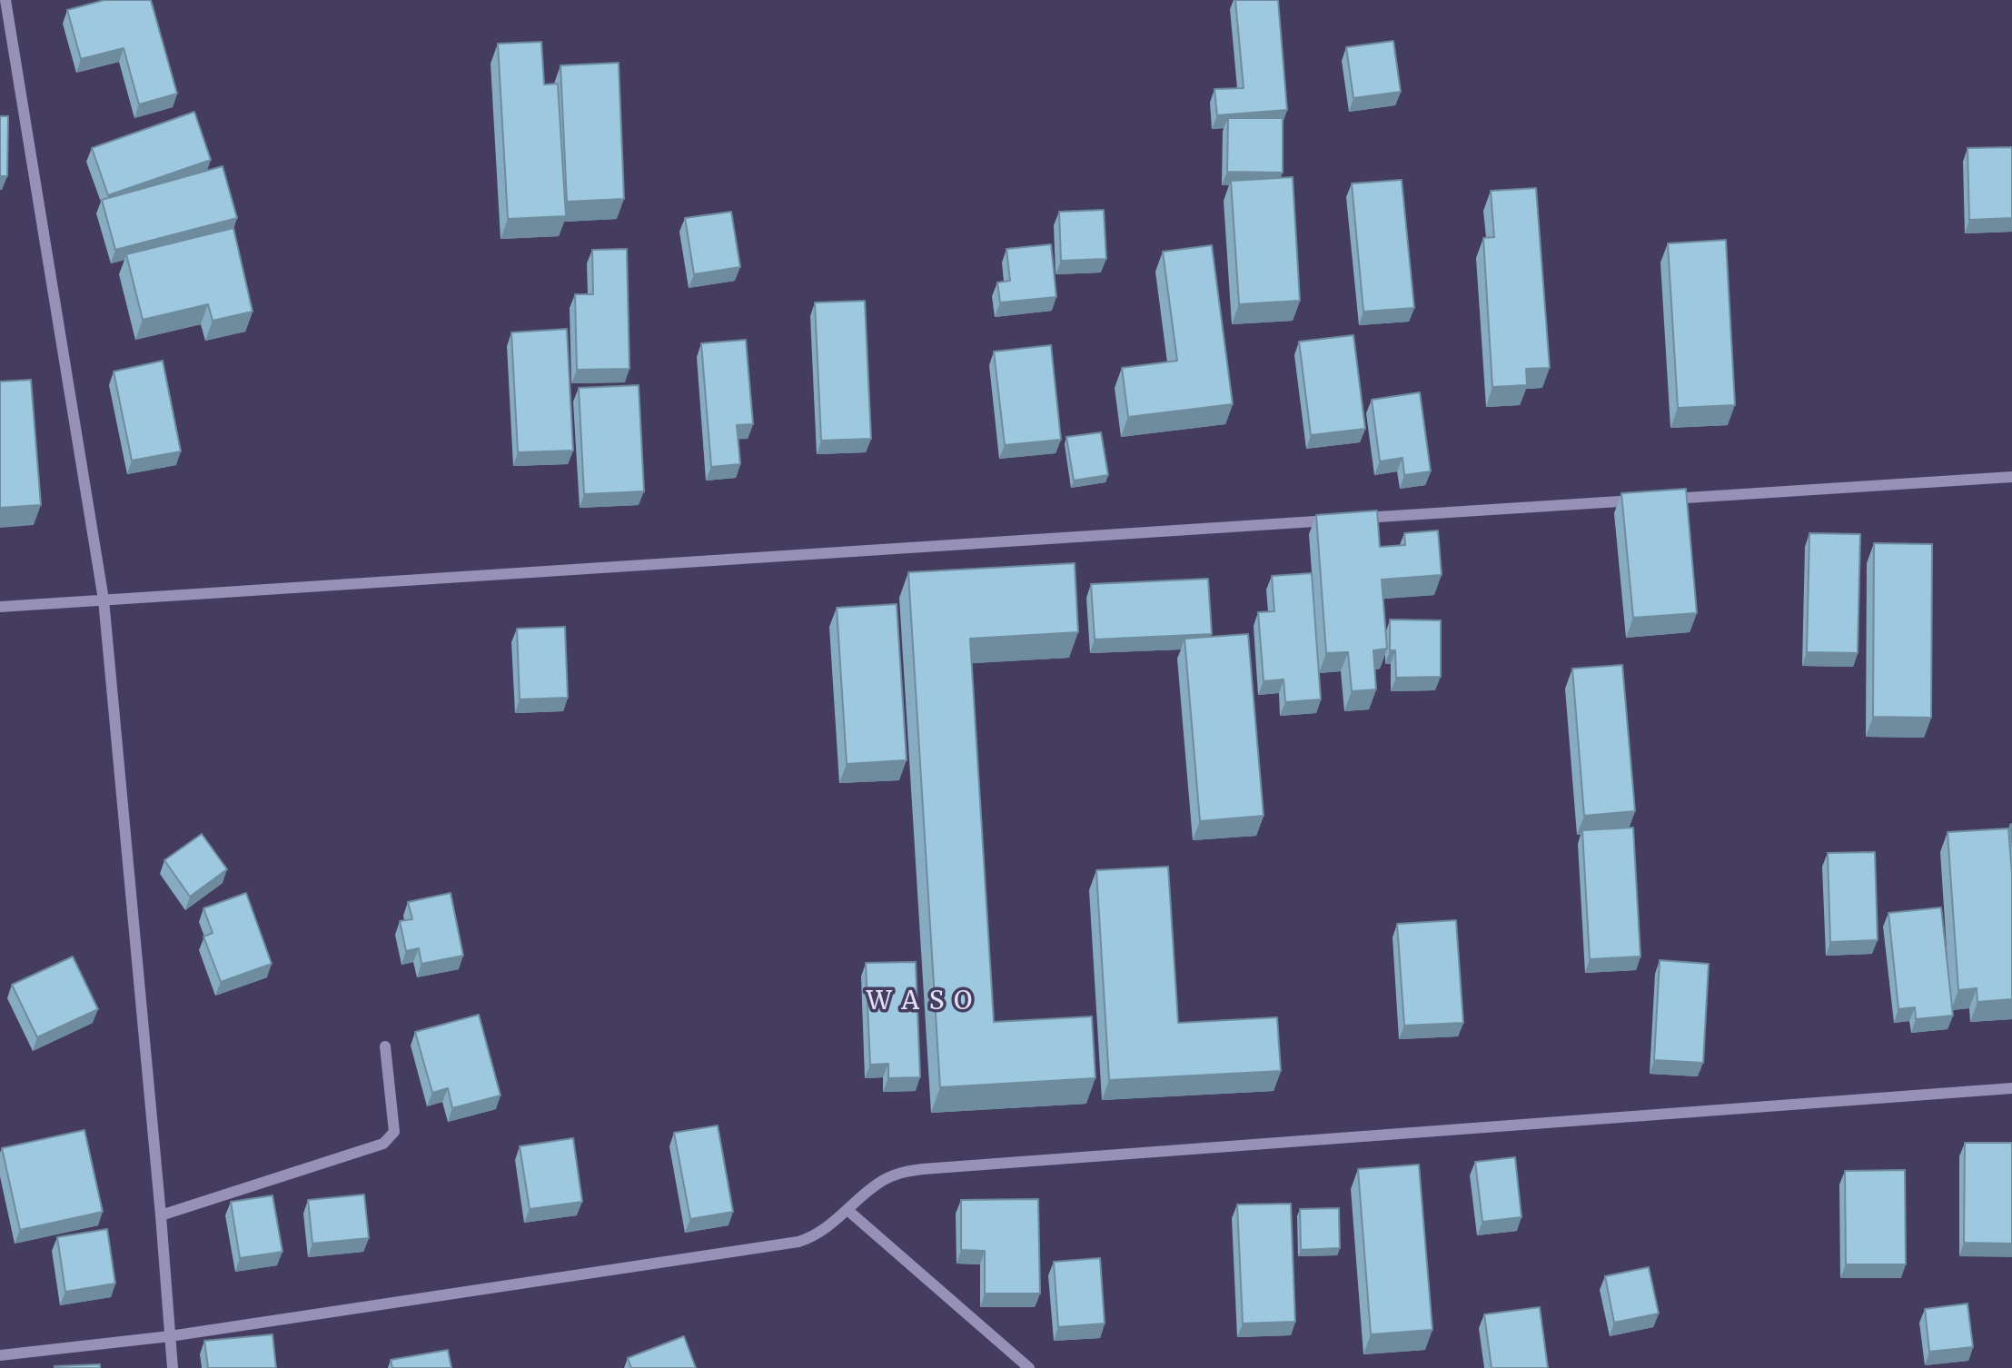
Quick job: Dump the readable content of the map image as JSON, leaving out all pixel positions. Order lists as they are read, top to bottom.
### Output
{
  "districts": ["W A S O"]
}
